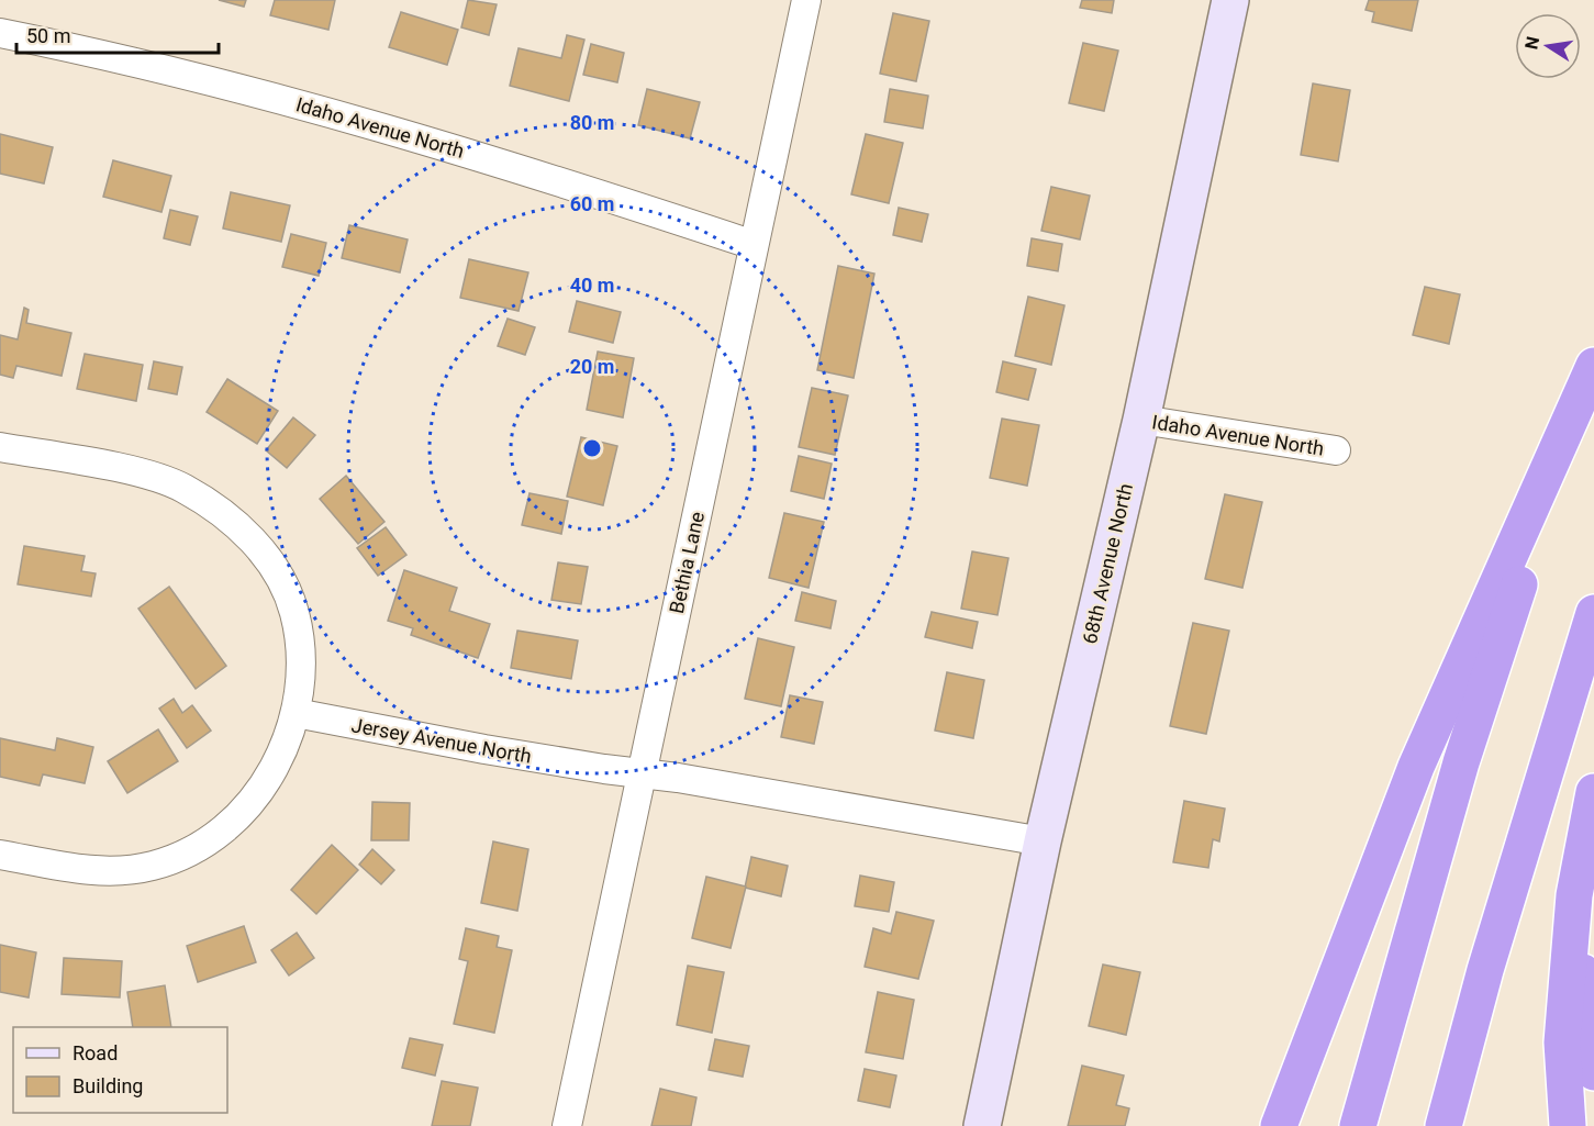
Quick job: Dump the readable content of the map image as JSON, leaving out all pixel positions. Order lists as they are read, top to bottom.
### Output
{
  "streets": {
    "street": [
      "Idaho Avenue North",
      "Bethia Lane",
      "68th Avenue North",
      "Jersey Avenue North"
    ]
  },
  "crossings": [
    ["Idaho Avenue North", "Bethia Lane"],
    ["Idaho Avenue North", "68th Avenue North"],
    ["Bethia Lane", "Jersey Avenue North"],
    ["68th Avenue North", "Jersey Avenue North"]
  ],
  "legend": ["Road", "Building"],
  "scale_bar": "50 m",
  "north": "left",
  "rings": [
    "80 m",
    "60 m",
    "40 m",
    "20 m"
  ]
}
